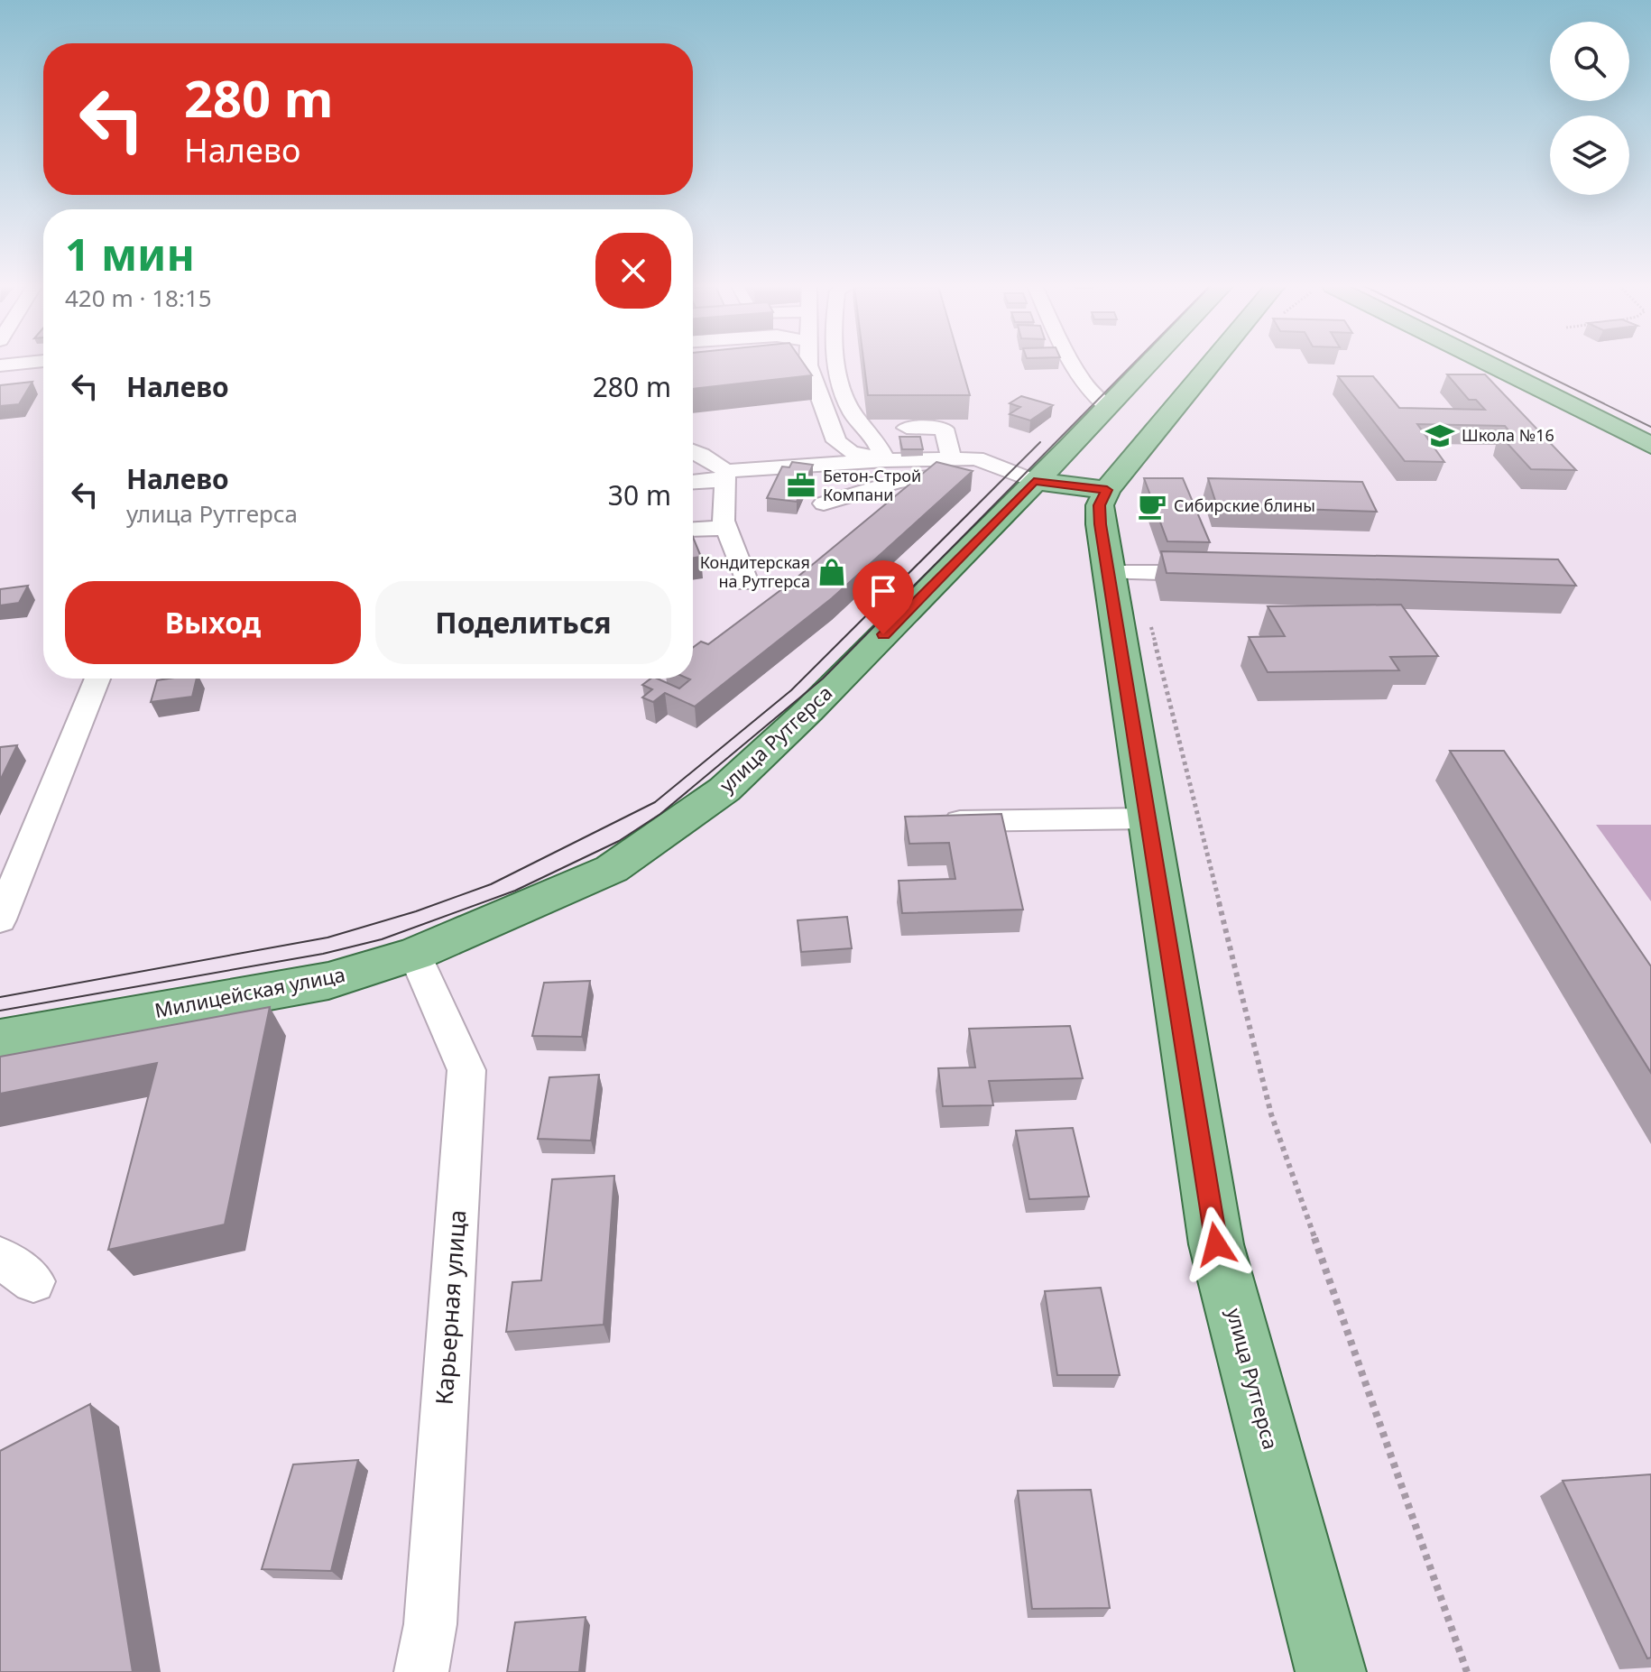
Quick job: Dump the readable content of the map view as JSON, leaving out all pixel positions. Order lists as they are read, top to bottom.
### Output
{
  "streets": {
    "main road": ["улица Рутгерса", "Милицейская улица"],
    "lane": ["Карьерная улица"]
  },
  "crossings": [
    ["улица Рутгерса", "Милицейская улица"],
    ["Милицейская улица", "Карьерная улица"]
  ],
  "places": {
    "school or university": ["Школа №16"],
    "office": ["Бетон-Строй Компани"],
    "cafe": ["Сибирские блины"],
    "shop": ["Кондитерская на Рутгерса"]
  },
  "page": {
    "turn": ["280 m", "Налево"],
    "heading": ["1 мин", "420 m · 18:15"],
    "list": [
      {
        "name": "Налево",
        "value": "280 m"
      },
      {
        "name": "Налево",
        "note": "улица Рутгерса",
        "value": "30 m"
      }
    ],
    "buttons": ["Выход", "Поделиться"]
  }
}
